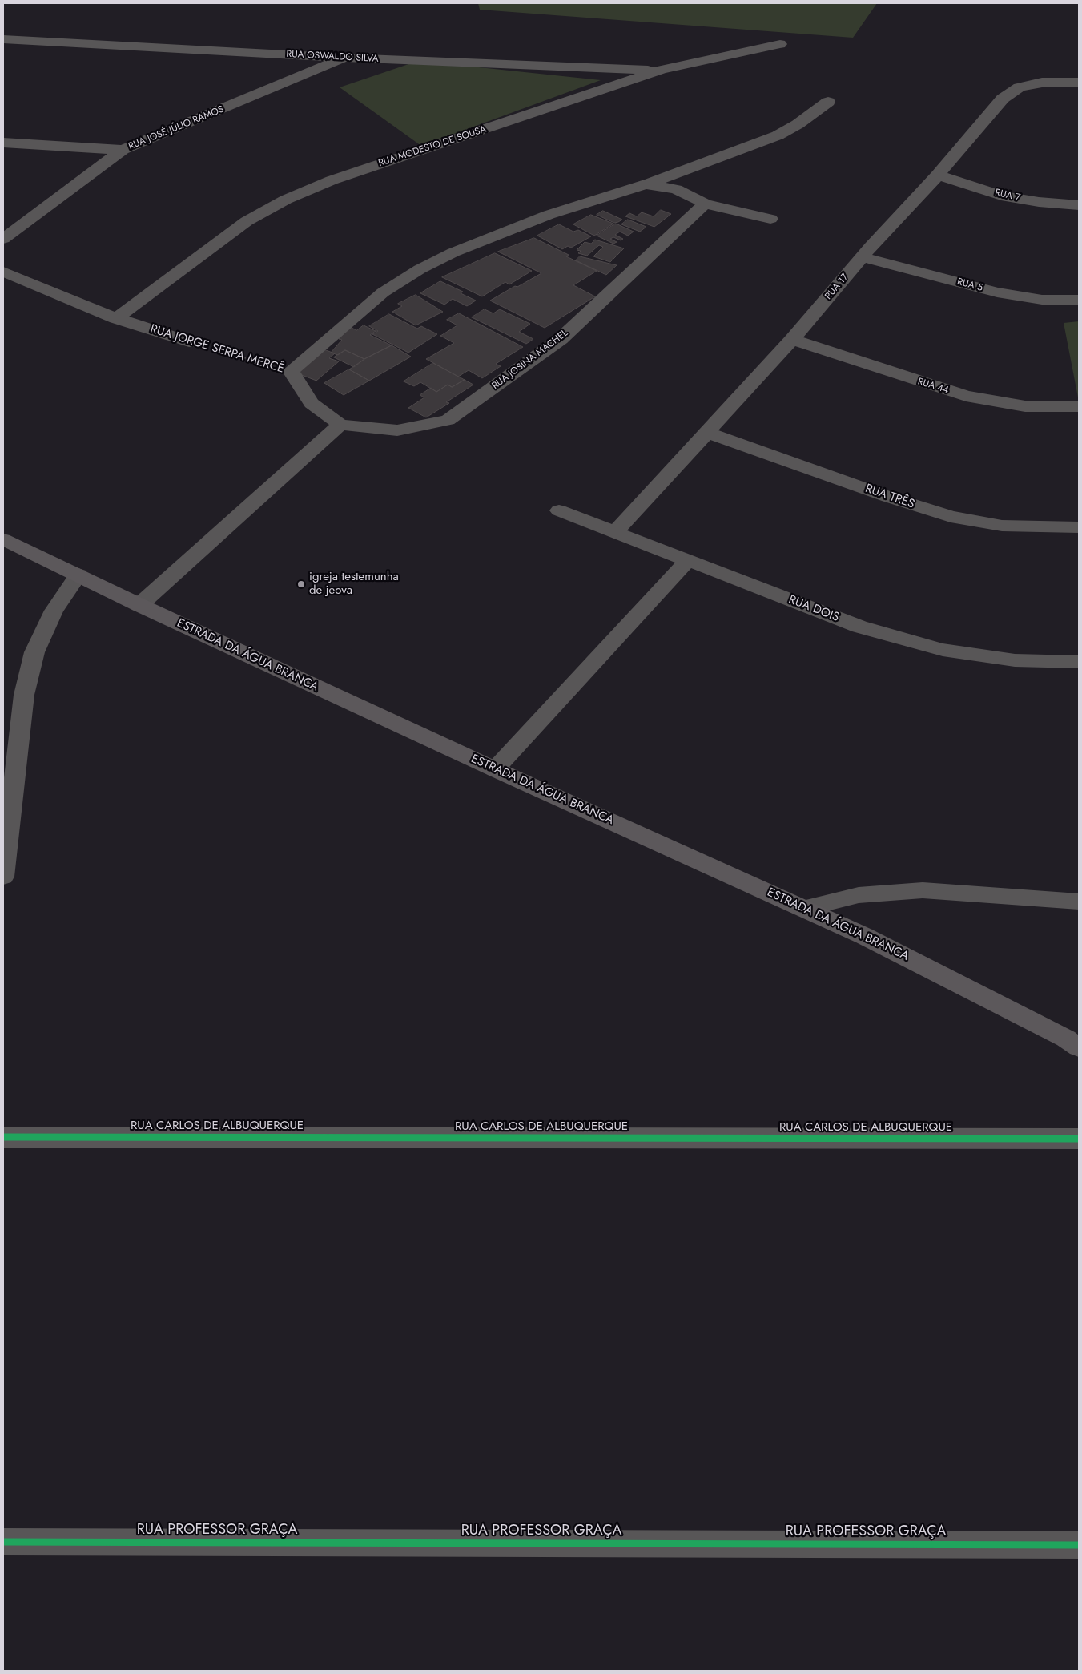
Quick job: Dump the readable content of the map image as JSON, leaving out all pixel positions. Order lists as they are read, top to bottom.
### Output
{
  "streets": {
    "main road": ["ESTRADA DA ÁGUA BRANCA"],
    "street": [
      "RUA OSWALDO SILVA",
      "RUA JOSÉ JÚLIO RAMOS",
      "RUA MODESTO DE SOUSA",
      "RUA 7",
      "RUA 5",
      "RUA 17",
      "RUA JORGE SERPA MERCÊ",
      "RUA JOSINA MACHEL",
      "RUA 44",
      "RUA TRÊS",
      "RUA DOIS",
      "RUA CARLOS DE ALBUQUERQUE",
      "RUA PROFESSOR GRAÇA"
    ]
  },
  "crossings": [
    ["RUA OSWALDO SILVA", "RUA JOSÉ JÚLIO RAMOS"],
    ["RUA OSWALDO SILVA", "RUA MODESTO DE SOUSA"],
    ["RUA MODESTO DE SOUSA", "RUA JORGE SERPA MERCÊ"],
    ["RUA 7", "RUA 17"],
    ["RUA 5", "RUA 17"],
    ["RUA 17", "RUA 44"],
    ["RUA 17", "RUA TRÊS"],
    ["RUA 17", "RUA DOIS"],
    ["RUA JORGE SERPA MERCÊ", "RUA JOSINA MACHEL"]
  ],
  "places": ["igreja testemunha de jeova"]
}
